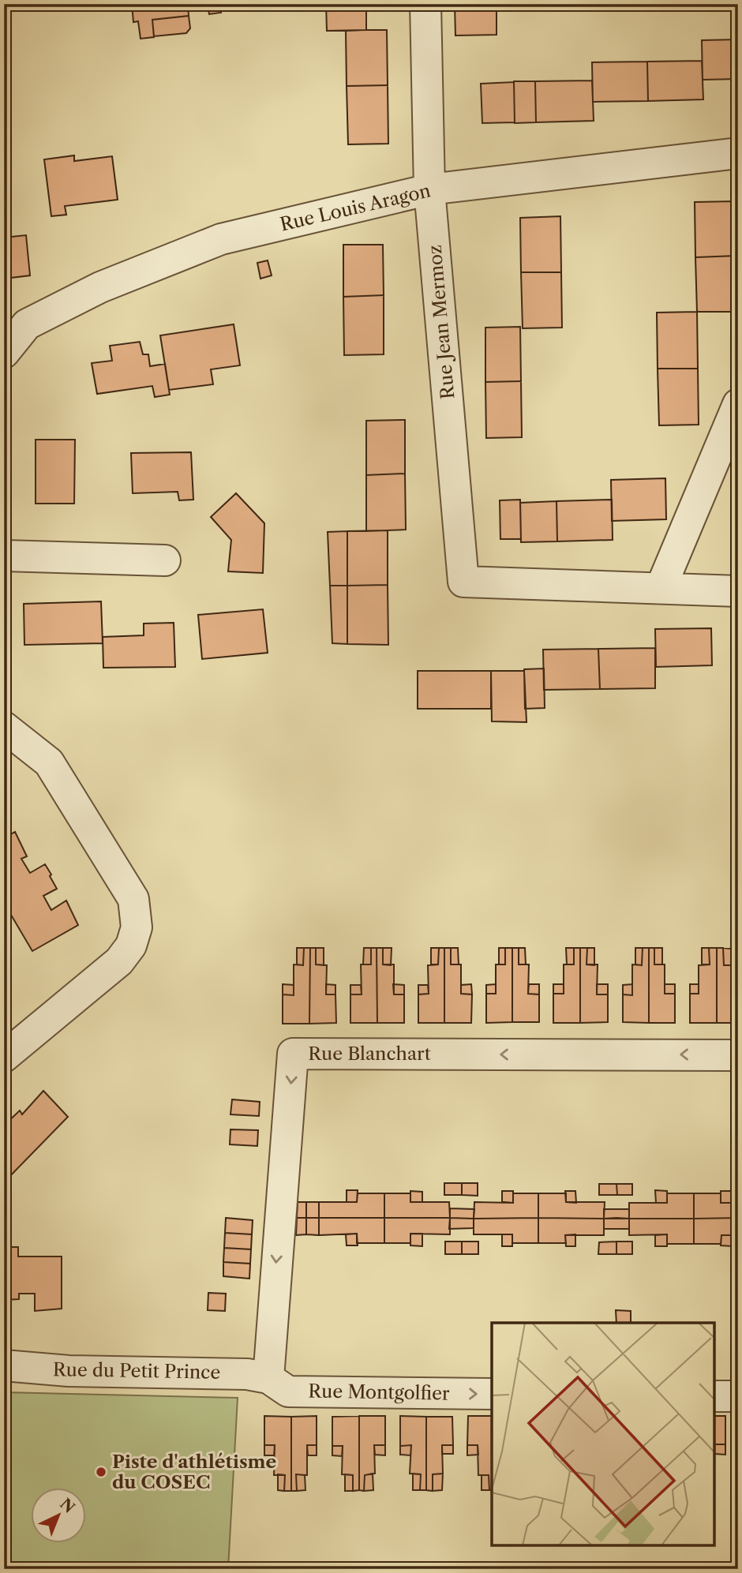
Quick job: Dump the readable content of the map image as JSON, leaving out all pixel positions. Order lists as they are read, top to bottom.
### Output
{
  "streets": {
    "street": [
      "Rue Louis Aragon",
      "Rue Jean Mermoz",
      "Rue Blanchart",
      "Rue du Petit Prince",
      "Rue Montgolfier"
    ]
  },
  "crossings": [
    ["Rue Louis Aragon", "Rue Jean Mermoz"],
    ["Rue Blanchart", "Rue du Petit Prince"],
    ["Rue Blanchart", "Rue Montgolfier"],
    ["Rue du Petit Prince", "Rue Montgolfier"]
  ],
  "one_way": ["Rue Montgolfier"],
  "places": ["Piste d'athlétisme du COSEC"],
  "north": "top right"
}
